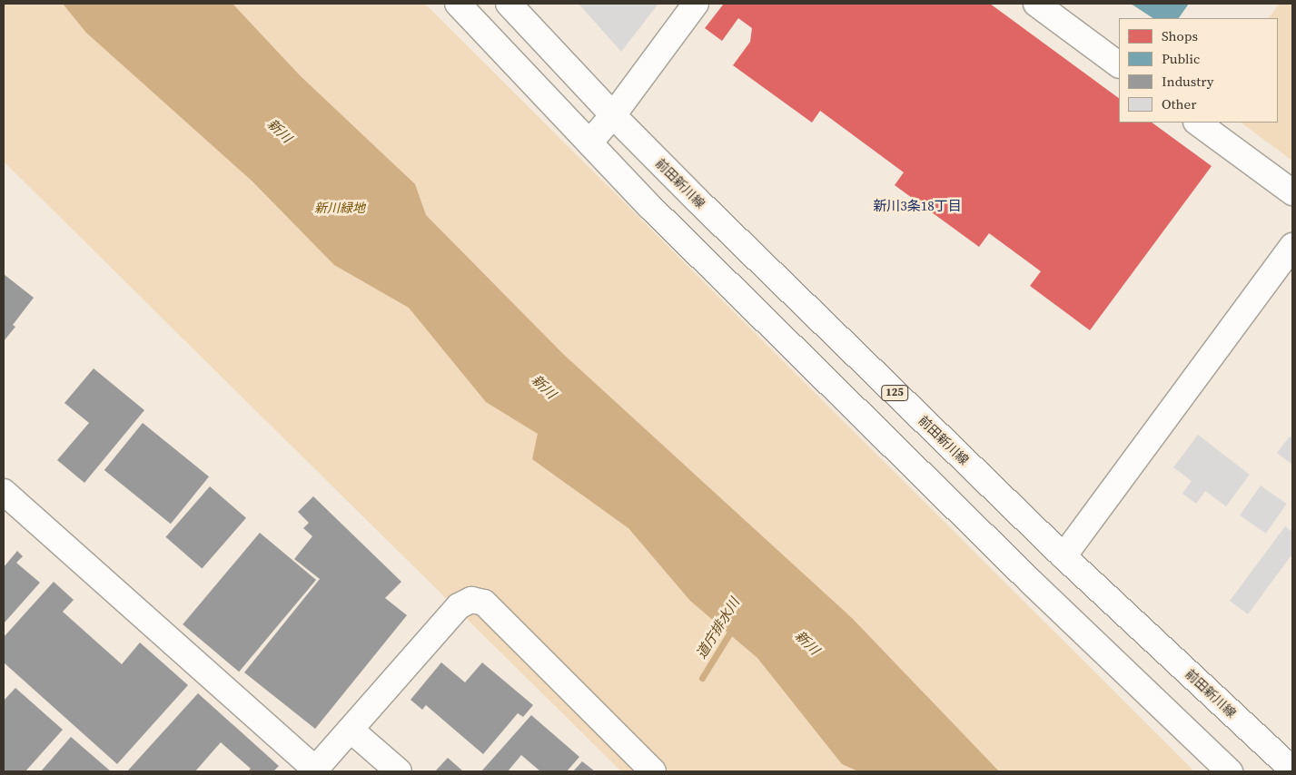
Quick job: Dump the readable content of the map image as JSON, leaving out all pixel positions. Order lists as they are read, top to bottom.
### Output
{
  "streets": {
    "main road": ["前田新川線", "125"]
  },
  "districts": ["新川3条18丁目"],
  "water": ["新川", "道庁排水川"],
  "parks": ["新川緑地"],
  "legend": [
    "Shops",
    "Public",
    "Industry",
    "Other"
  ]
}
